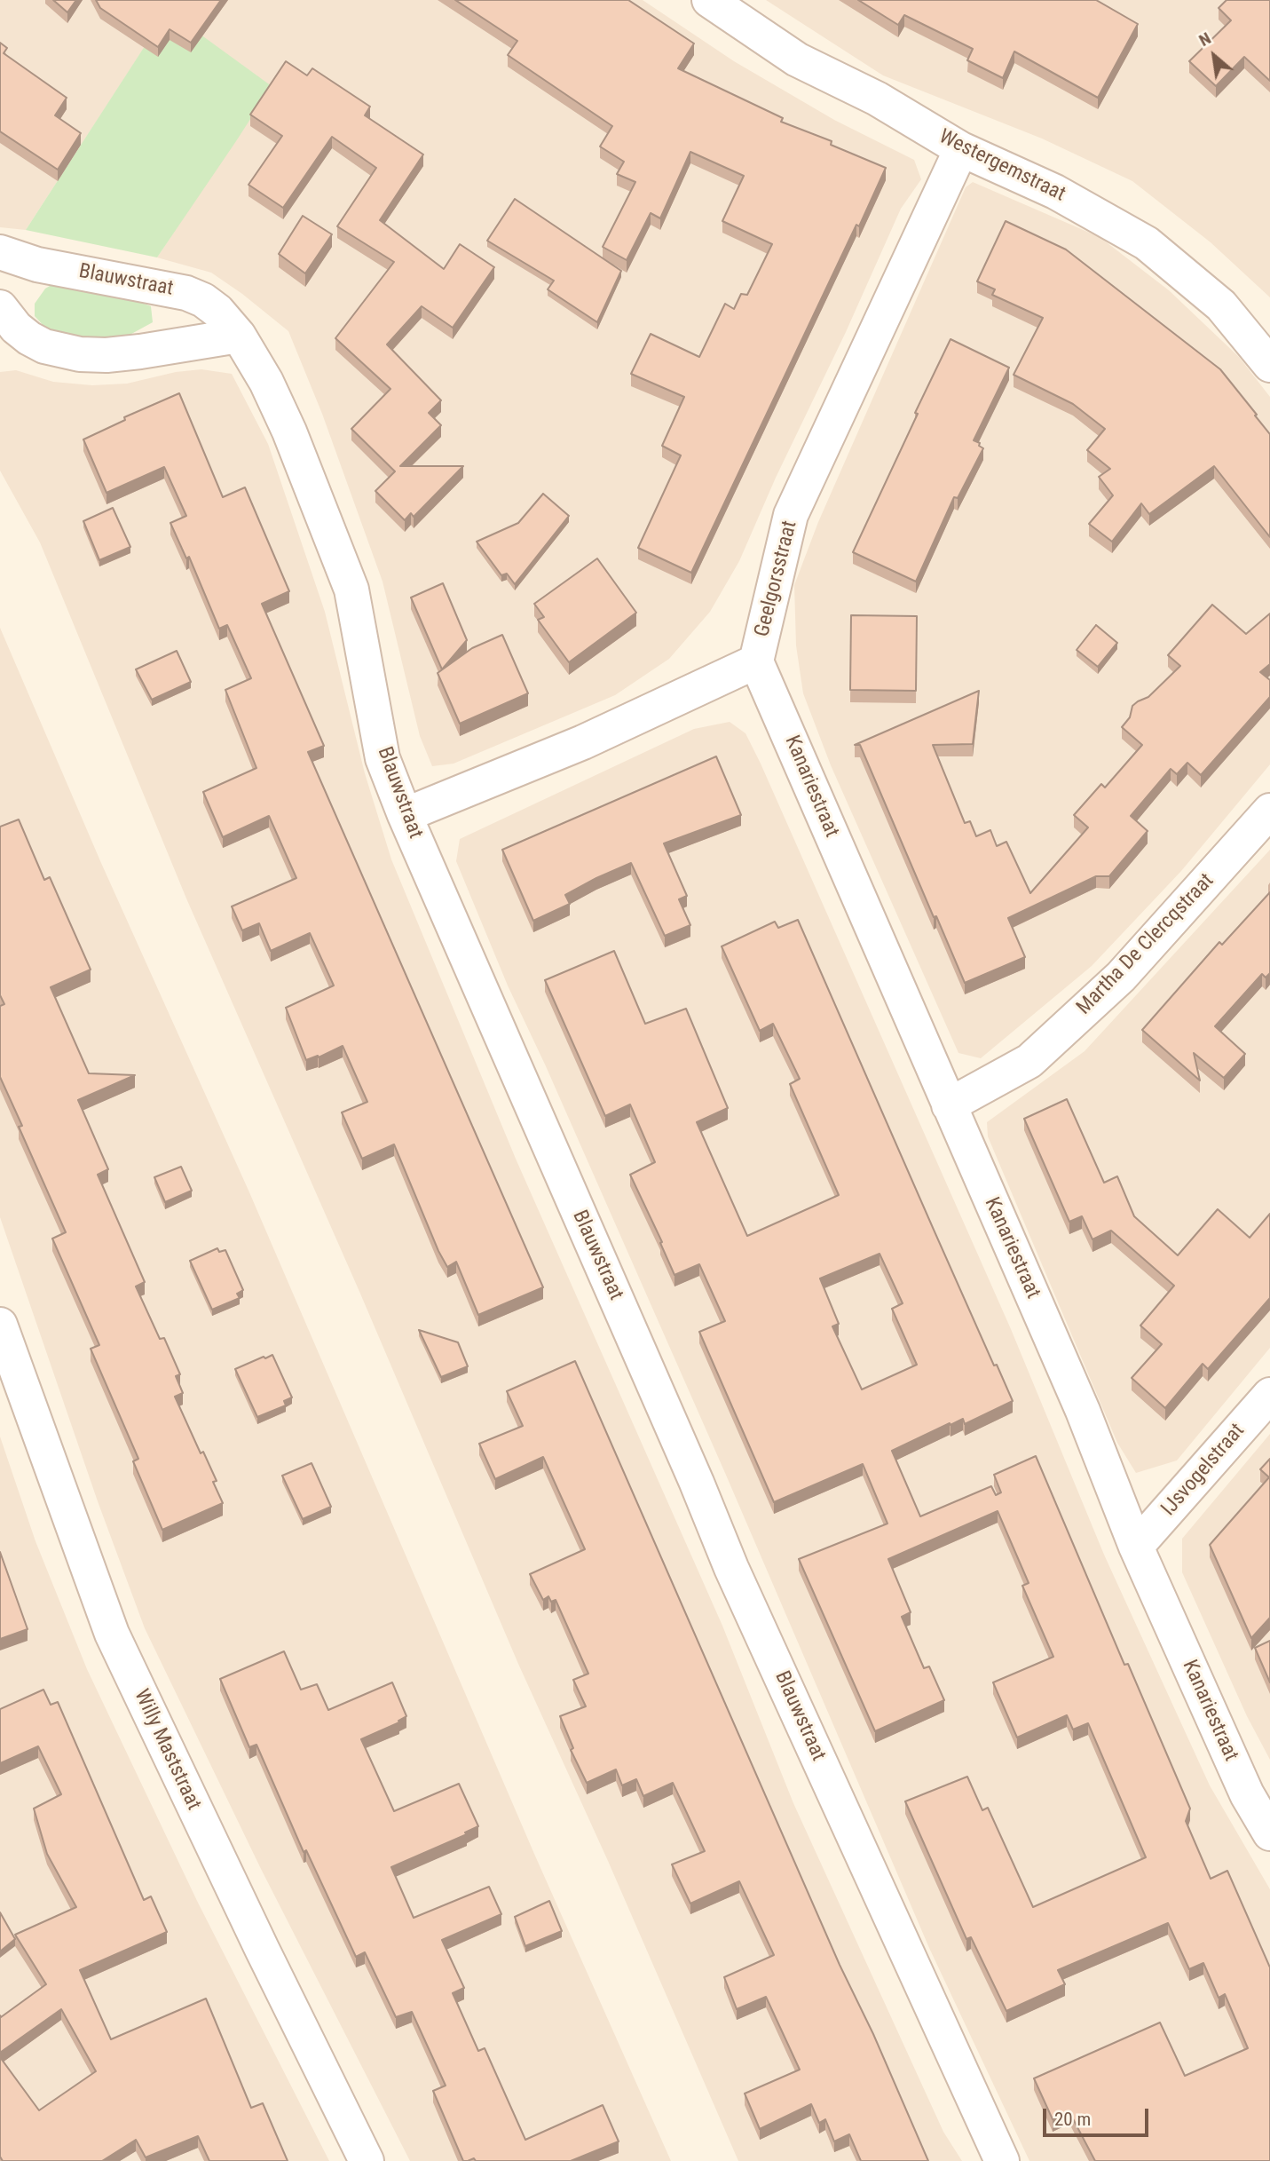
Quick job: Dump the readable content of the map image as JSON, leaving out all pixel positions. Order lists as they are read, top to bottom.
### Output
{
  "streets": {
    "street": [
      "Westergemstraat",
      "Blauwstraat",
      "Geelgorsstraat",
      "Kanariestraat",
      "Martha De Clercqstraat",
      "IJsvogelstraat",
      "Willy Maststraat"
    ]
  },
  "crossings": [
    ["Westergemstraat", "Geelgorsstraat"],
    ["Blauwstraat", "Geelgorsstraat"],
    ["Geelgorsstraat", "Kanariestraat"],
    ["Kanariestraat", "Martha De Clercqstraat"],
    ["Kanariestraat", "IJsvogelstraat"]
  ],
  "scale_bar": "20 m",
  "north": "top left"
}
